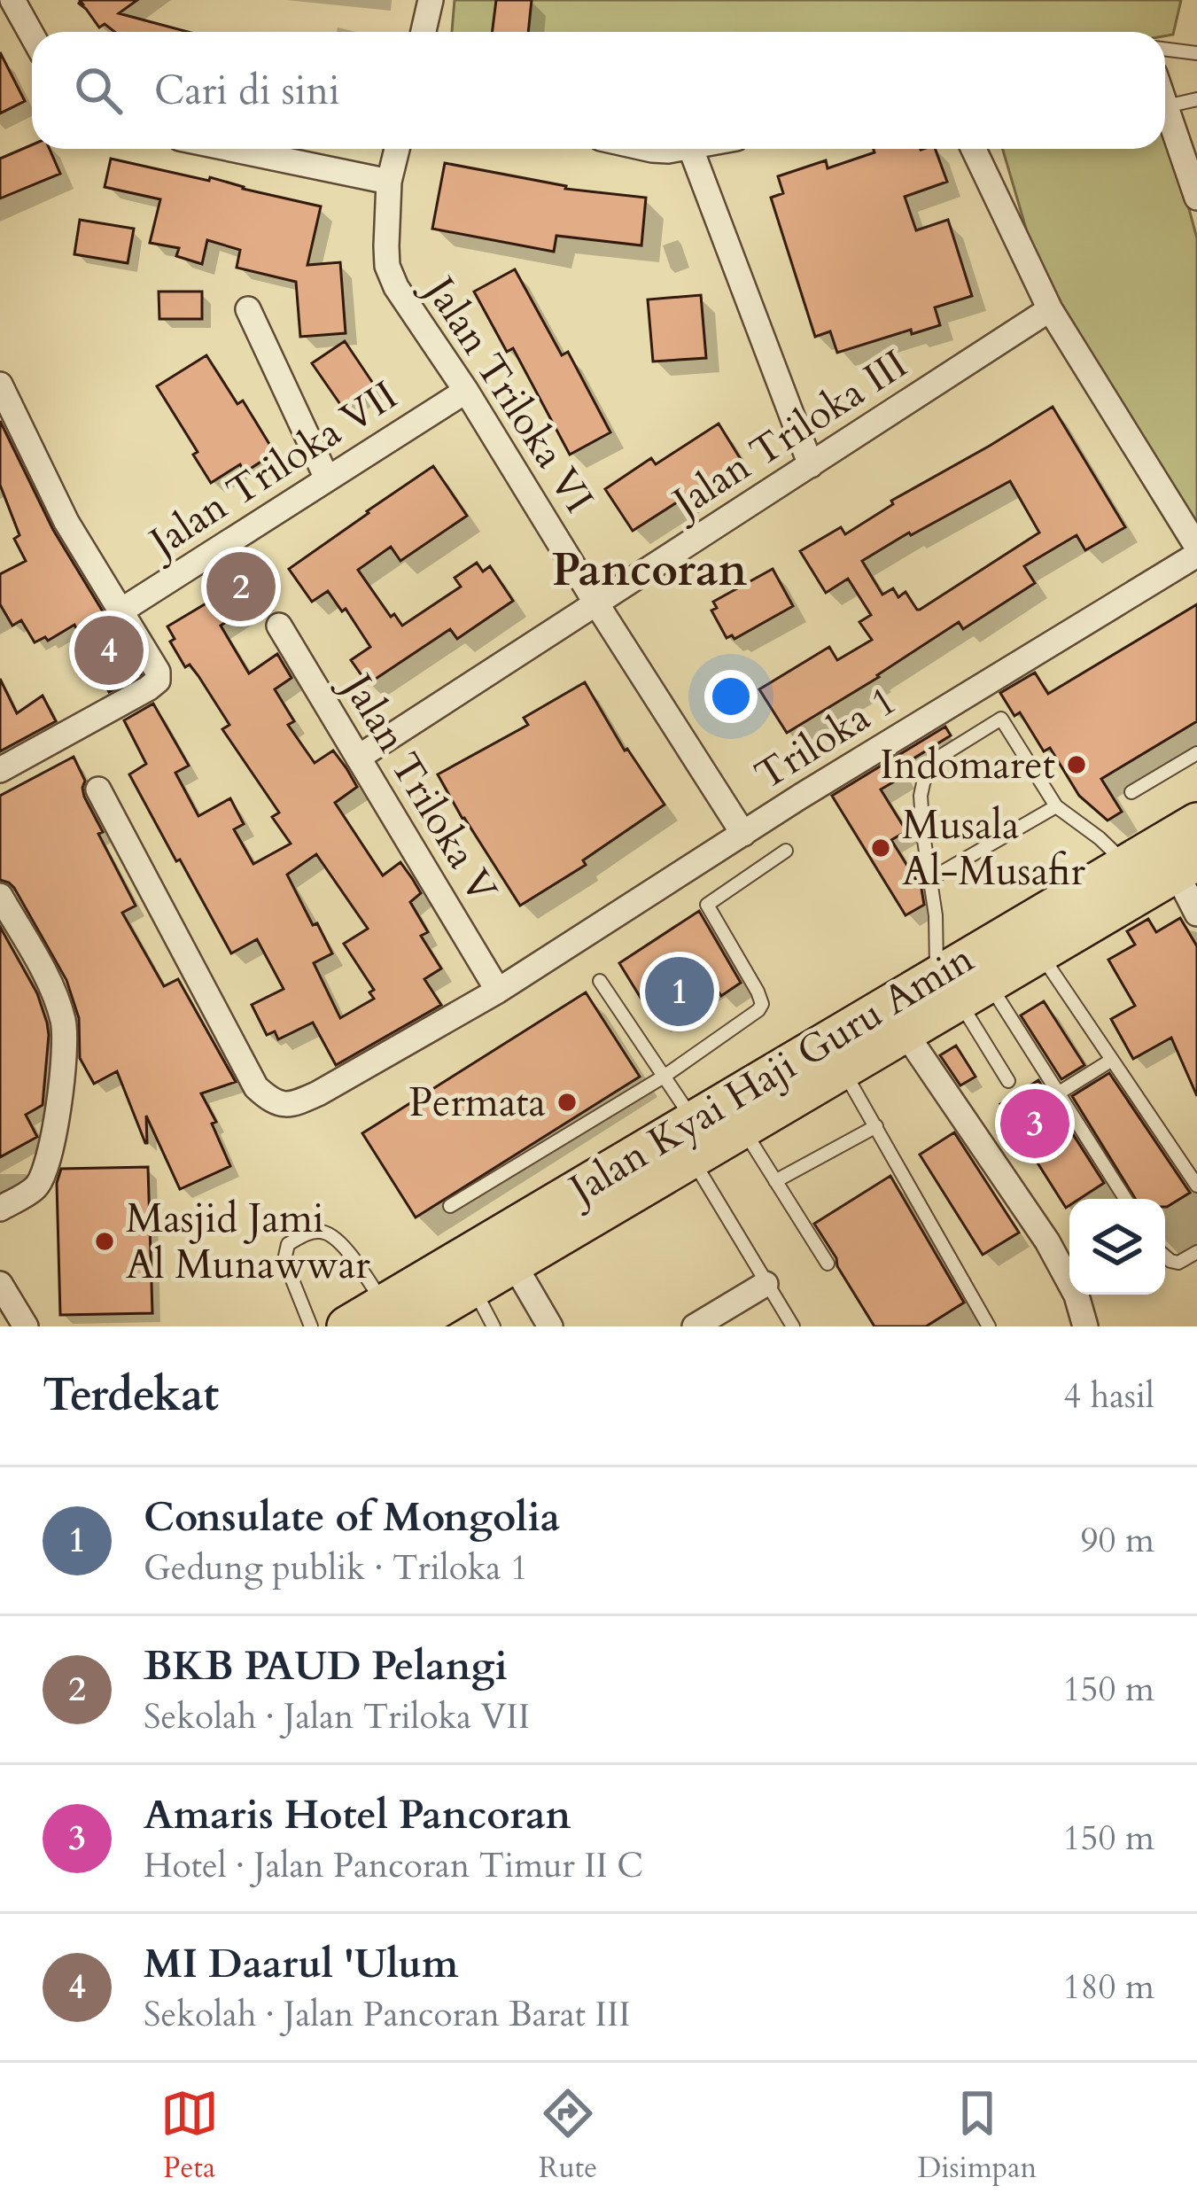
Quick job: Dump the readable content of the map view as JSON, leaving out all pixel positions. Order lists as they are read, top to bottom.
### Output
{
  "streets": {
    "main road": ["Jalan Kyai Haji Guru Amin"],
    "street": [
      "Jalan Triloka VI",
      "Jalan Triloka III",
      "Jalan Triloka VII",
      "Triloka 1",
      "Jalan Triloka V"
    ]
  },
  "crossings": [
    ["Jalan Triloka VI", "Jalan Triloka III"],
    ["Jalan Triloka VI", "Jalan Triloka VII"],
    ["Jalan Triloka VI", "Triloka 1"],
    ["Jalan Triloka III", "Jalan Triloka V"],
    ["Triloka 1", "Jalan Triloka V"]
  ],
  "districts": ["Pancoran"],
  "places": [
    "Indomaret",
    "Musala Al-Musafir",
    "Permata",
    "Masjid Jami Al Munawwar"
  ],
  "page": {
    "search": "Cari di sini",
    "pins": [
      "2",
      "4",
      "1",
      "3"
    ],
    "heading": ["Terdekat", "4 hasil"],
    "list": [
      {
        "mark": "1",
        "name": "Consulate of Mongolia",
        "note": "Gedung publik · Triloka 1",
        "value": "90 m"
      },
      {
        "mark": "2",
        "name": "BKB PAUD Pelangi",
        "note": "Sekolah · Jalan Triloka VII",
        "value": "150 m"
      },
      {
        "mark": "3",
        "name": "Amaris Hotel Pancoran",
        "note": "Hotel · Jalan Pancoran Timur II C",
        "value": "150 m"
      },
      {
        "mark": "4",
        "name": "MI Daarul 'Ulum",
        "note": "Sekolah · Jalan Pancoran Barat III",
        "value": "180 m"
      }
    ],
    "nav": ["Peta", "Rute", "Disimpan"]
  }
}
